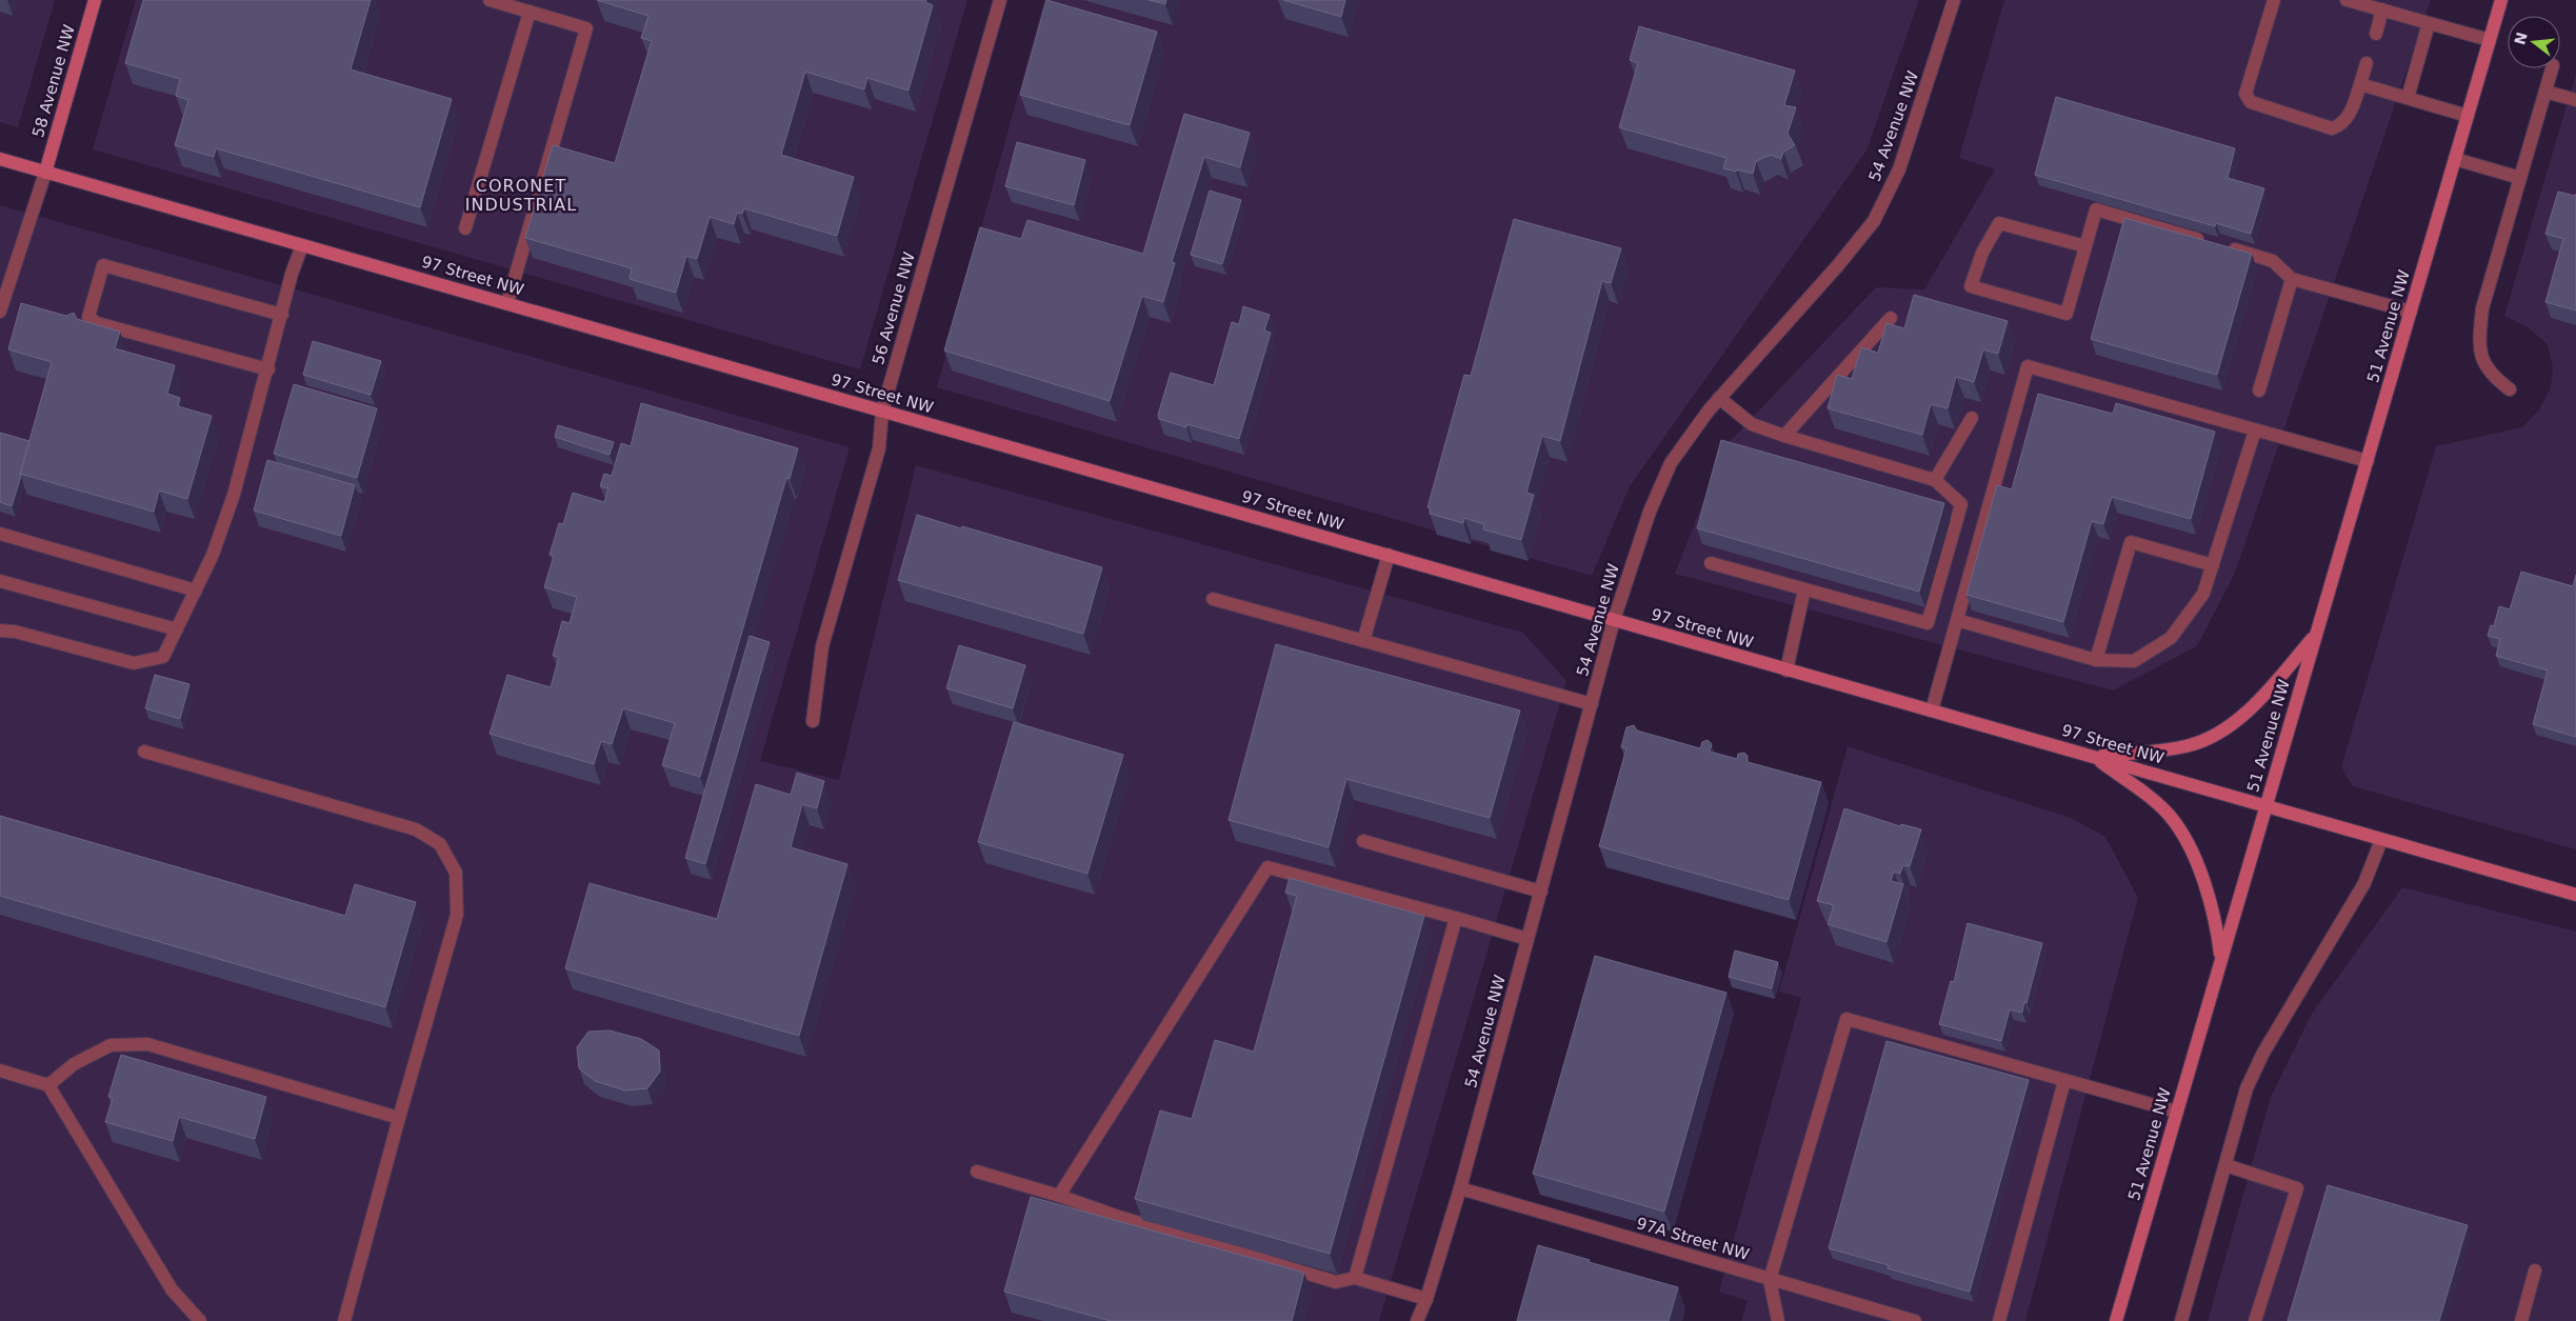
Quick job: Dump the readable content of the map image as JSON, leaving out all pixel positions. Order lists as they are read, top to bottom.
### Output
{
  "streets": {
    "street": [
      "58 Avenue NW",
      "54 Avenue NW",
      "97 Street NW",
      "56 Avenue NW",
      "51 Avenue NW",
      "97A Street NW"
    ]
  },
  "crossings": [
    ["58 Avenue NW", "97 Street NW"],
    ["54 Avenue NW", "97 Street NW"],
    ["54 Avenue NW", "97A Street NW"],
    ["97 Street NW", "56 Avenue NW"],
    ["97 Street NW", "51 Avenue NW"]
  ],
  "districts": ["CORONET INDUSTRIAL"],
  "north": "left"
}
